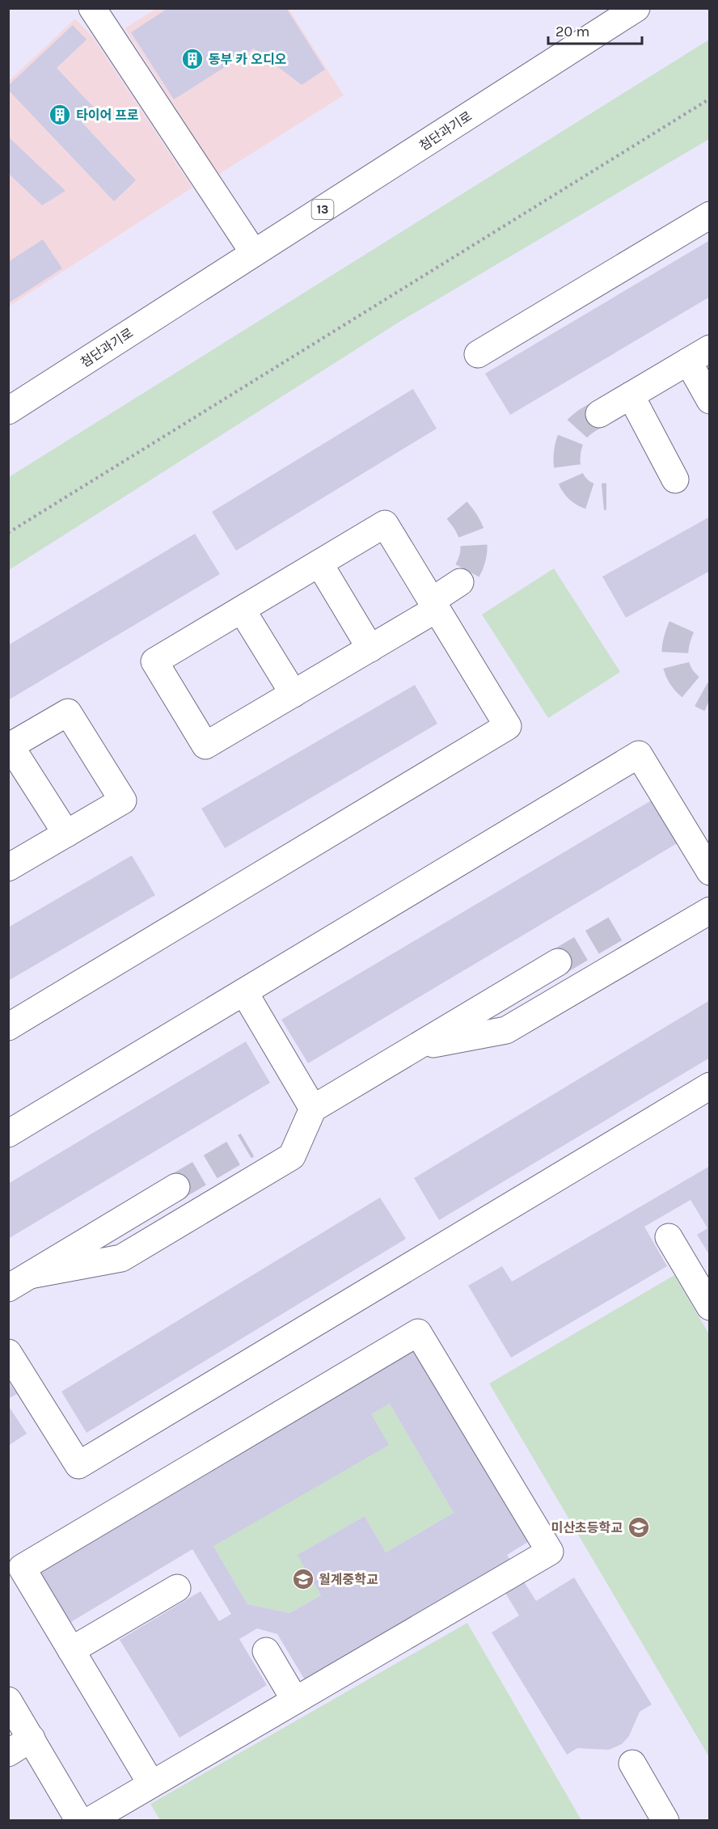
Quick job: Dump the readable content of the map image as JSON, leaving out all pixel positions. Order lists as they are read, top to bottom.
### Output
{
  "streets": {
    "main road": ["첨단과기로", "13"]
  },
  "places": {
    "building": ["동부 카 오디오", "타이어 프로"],
    "school or university": ["미산초등학교", "월계중학교"]
  },
  "scale_bar": "20 m"
}
